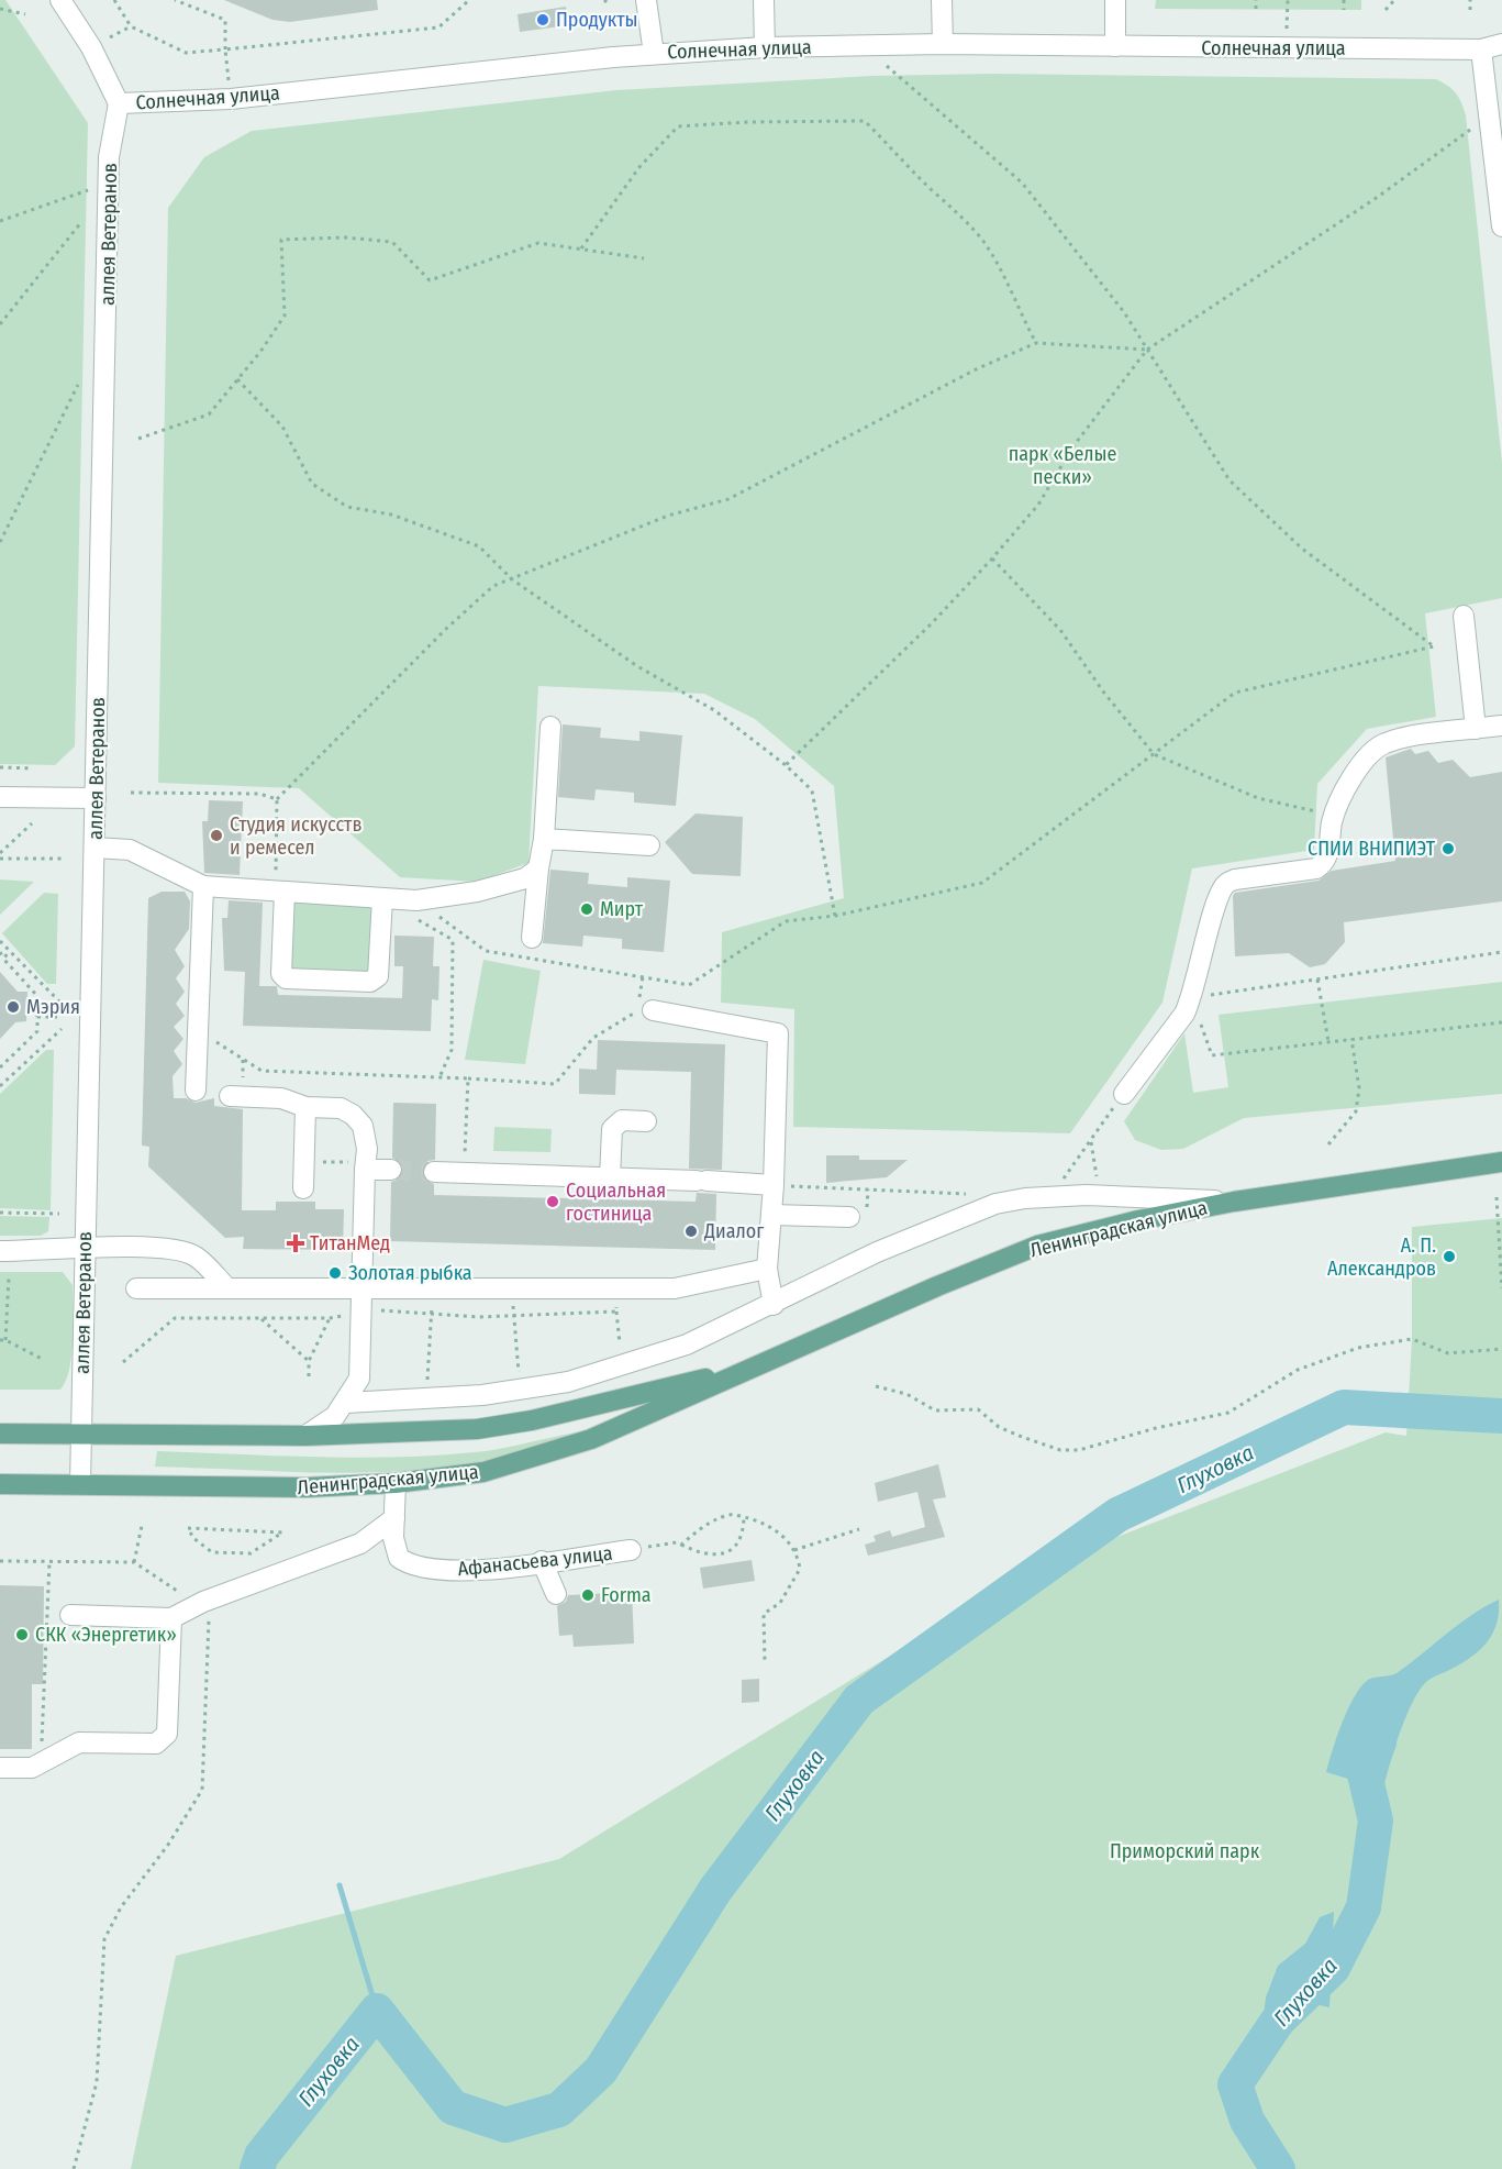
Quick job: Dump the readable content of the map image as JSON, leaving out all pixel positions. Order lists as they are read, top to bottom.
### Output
{
  "streets": {
    "main road": ["Ленинградская улица"],
    "street": ["Солнечная улица", "аллея Ветеранов", "Афанасьева улица"]
  },
  "crossings": [
    ["Солнечная улица", "аллея Ветеранов"],
    ["аллея Ветеранов", "Ленинградская улица"],
    ["Ленинградская улица", "Афанасьева улица"]
  ],
  "water": ["Глуховка"],
  "parks": ["парк «Белые пески»", "Приморский парк"],
  "places": {
    "other": [
      "Продукты",
      "Студия искусств и ремесел",
      "СПИИ ВНИПИЭТ",
      "Мирт",
      "Мэрия",
      "Социальная гостиница",
      "Диалог",
      "А. П. Александров",
      "Золотая рыбка",
      "Forma",
      "СКК «Энергетик»"
    ],
    "health": ["ТитанМед"]
  }
}
